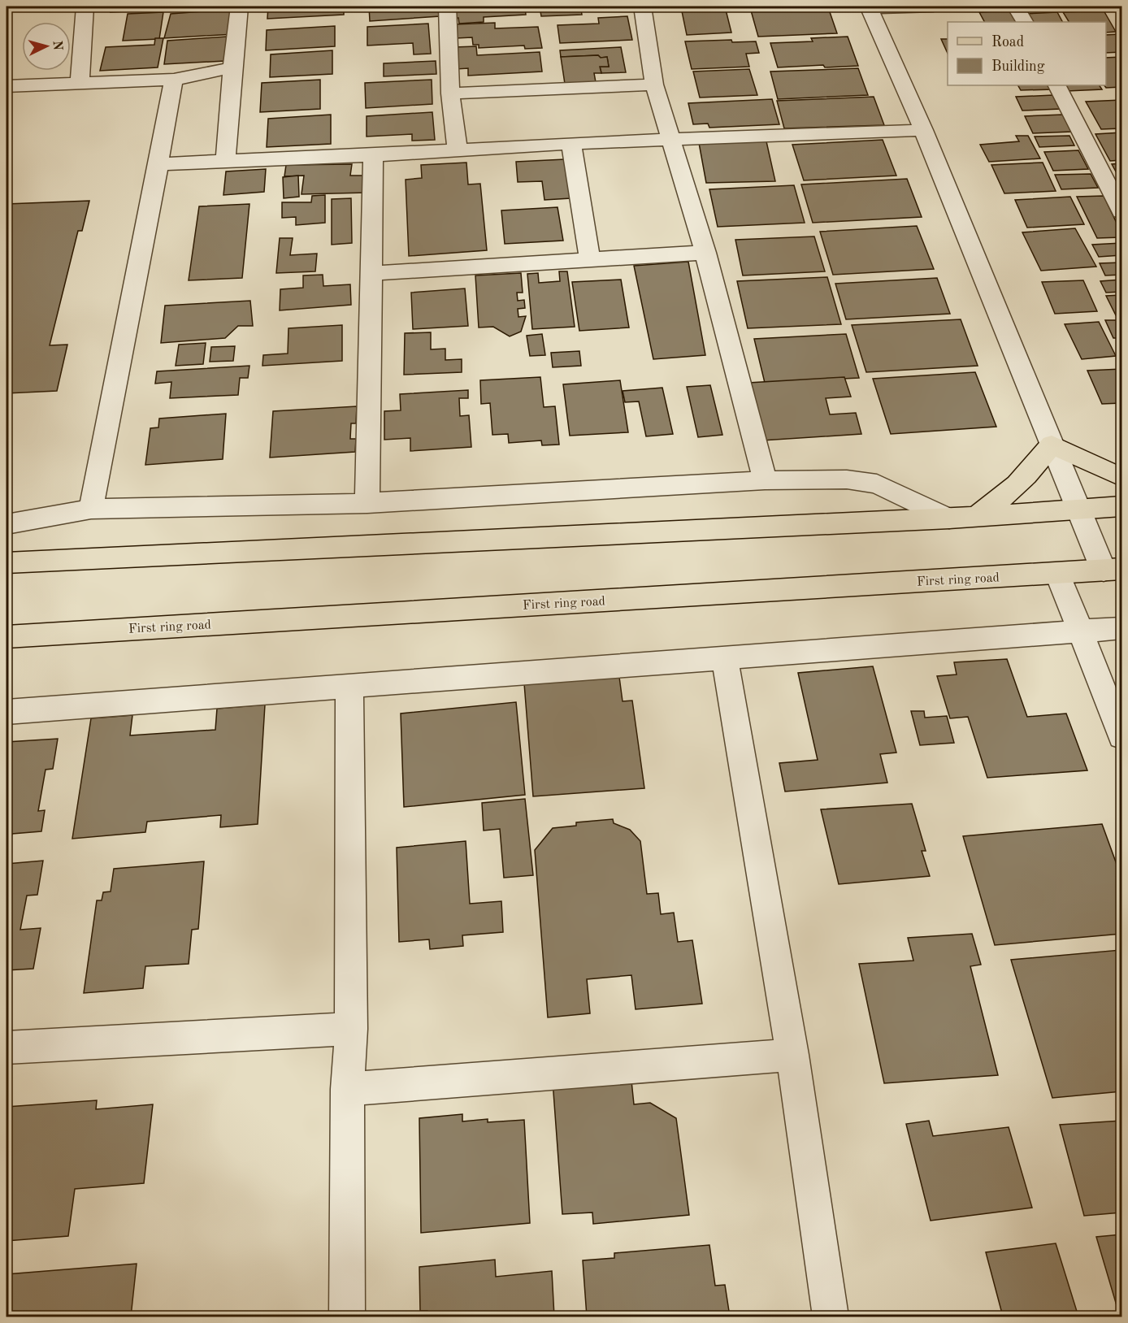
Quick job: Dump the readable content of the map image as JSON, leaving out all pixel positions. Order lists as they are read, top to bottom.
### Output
{
  "streets": {
    "main road": ["First ring road"]
  },
  "legend": ["Road", "Building"],
  "north": "right"
}
